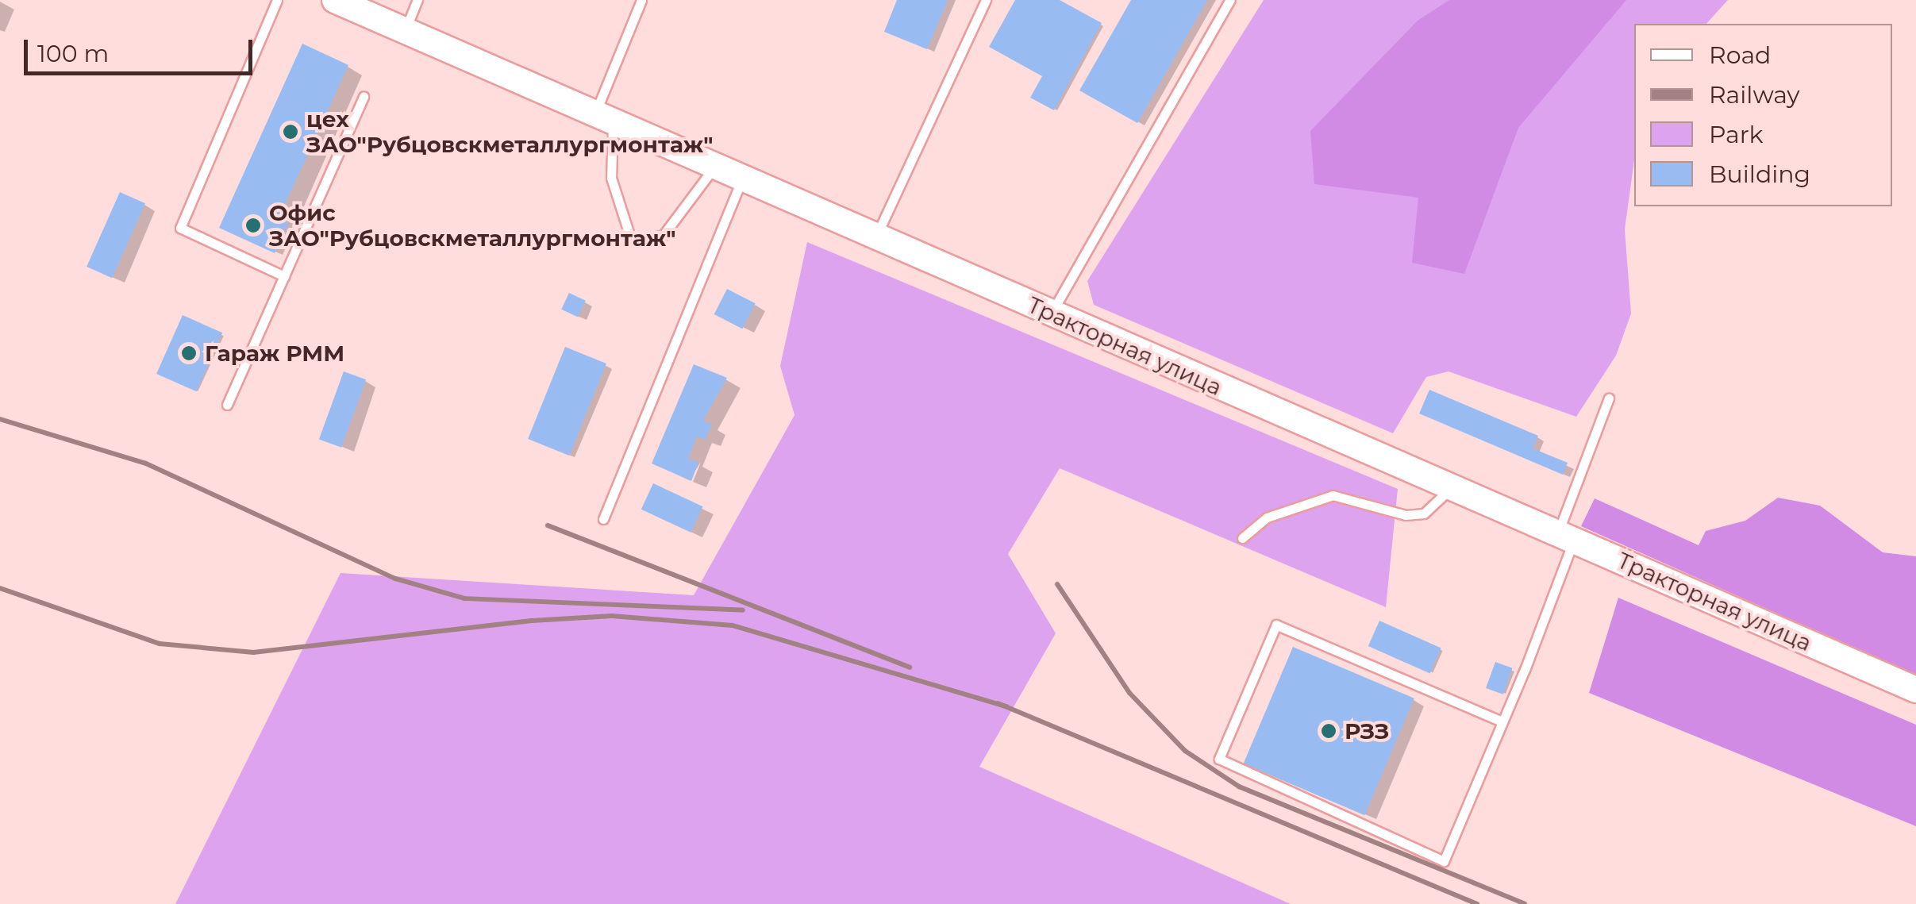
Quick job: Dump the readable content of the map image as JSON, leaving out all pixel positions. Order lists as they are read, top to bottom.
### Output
{
  "streets": {
    "main road": ["Тракторная улица"]
  },
  "places": [
    "цех ЗАО\"Рубцовскметаллургмонтаж\"",
    "Офис ЗАО\"Рубцовскметаллургмонтаж\"",
    "Гараж РММ",
    "РЗЗ"
  ],
  "legend": [
    "Road",
    "Railway",
    "Park",
    "Building"
  ],
  "scale_bar": "100 m"
}
